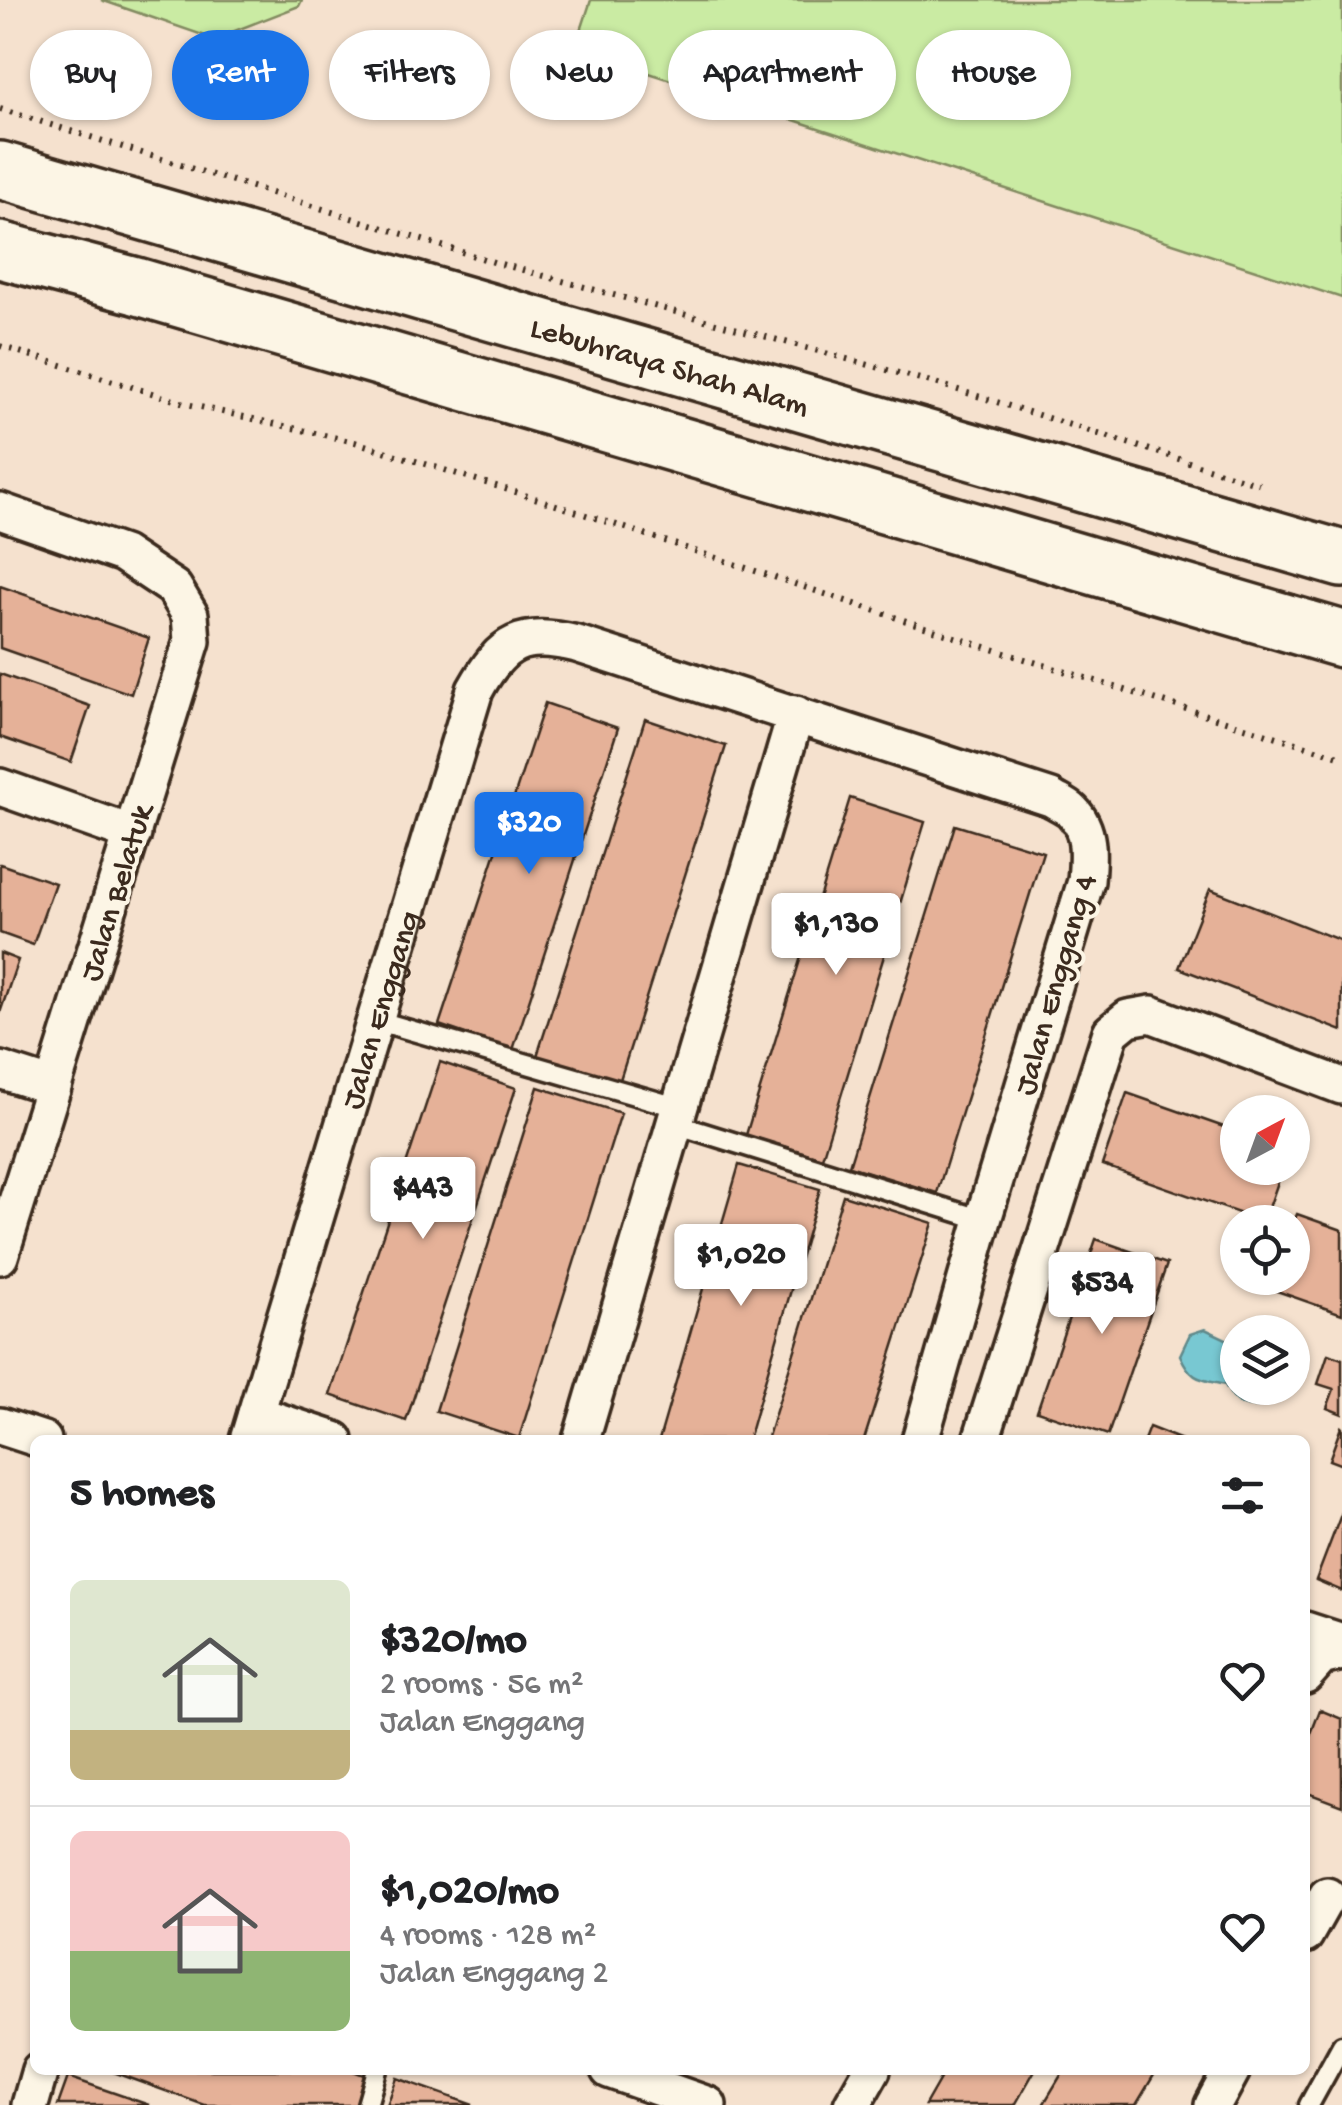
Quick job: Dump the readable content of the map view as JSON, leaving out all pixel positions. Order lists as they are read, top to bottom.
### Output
{
  "streets": {
    "highway": ["Lebuhraya Shah Alam"],
    "street": ["Jalan Belatuk", "Jalan Enggang 4", "Jalan Enggang"]
  },
  "crossings": [
    ["Jalan Enggang 4", "Jalan Enggang"]
  ],
  "north": "top right",
  "page": {
    "chip": [
      "Buy",
      "Rent",
      "Filters",
      "New",
      "Apartment",
      "House"
    ],
    "price": [
      "$320",
      "$1,130",
      "$443",
      "$1,020",
      "$534"
    ],
    "heading": "5 homes",
    "list": [
      {
        "name": "$320/mo",
        "note": "2 rooms · 56 m² · Jalan Enggang"
      },
      {
        "name": "$1,020/mo",
        "note": "4 rooms · 128 m² · Jalan Enggang 2"
      }
    ]
  }
}
